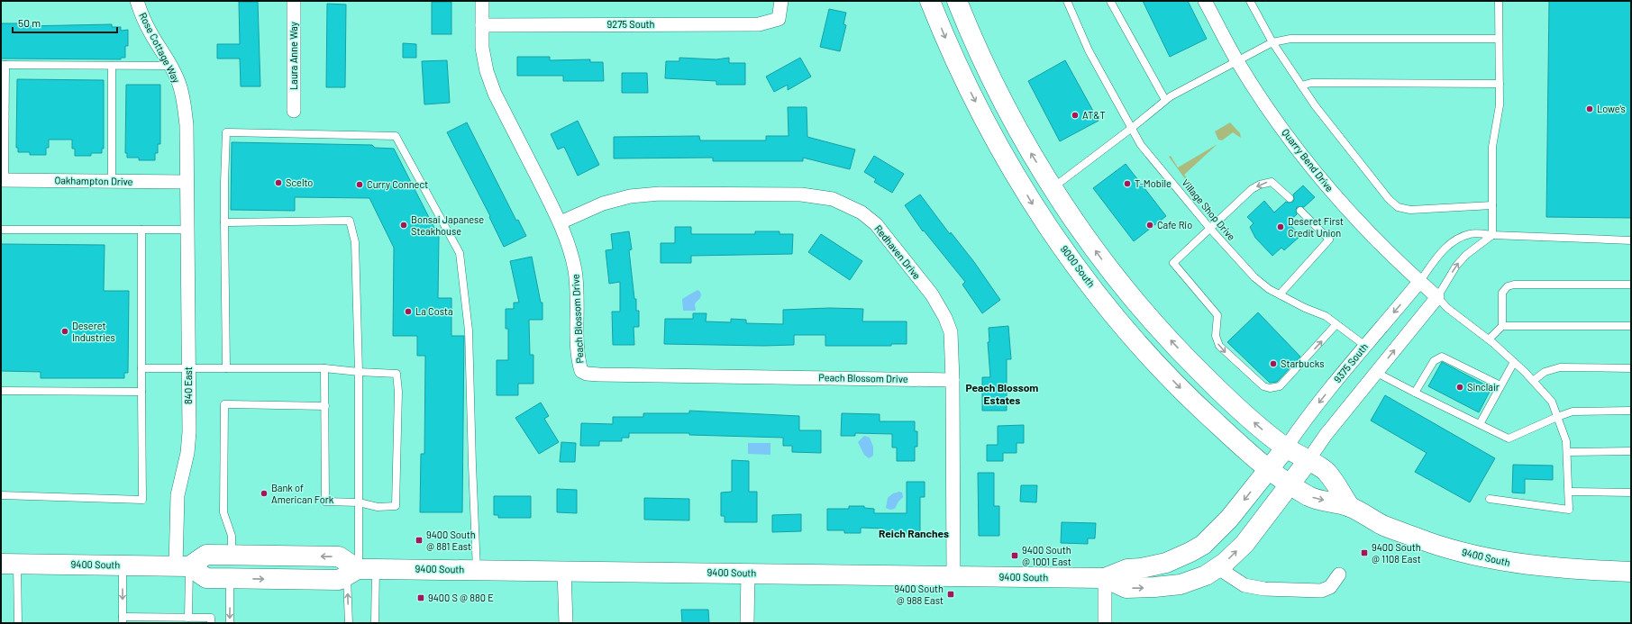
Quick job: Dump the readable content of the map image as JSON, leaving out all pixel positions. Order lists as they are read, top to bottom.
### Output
{
  "streets": {
    "main road": ["9000 South", "9400 South"],
    "street": [
      "9275 South",
      "Rose Cottage Way",
      "Laura Anne Way",
      "Quarry Bend Drive",
      "Oakhampton Drive",
      "Redhaven Drive",
      "Peach Blossom Drive",
      "9375 South",
      "840 East"
    ],
    "lane": ["Village Shop Drive"]
  },
  "crossings": [
    ["9275 South", "Peach Blossom Drive"],
    ["Rose Cottage Way", "Oakhampton Drive"],
    ["Rose Cottage Way", "840 East"],
    ["Quarry Bend Drive", "9375 South"],
    ["Village Shop Drive", "9375 South"],
    ["Redhaven Drive", "Peach Blossom Drive"],
    ["Redhaven Drive", "9400 South"],
    ["9000 South", "9400 South"],
    ["9375 South", "9400 South"],
    ["840 East", "9400 South"]
  ],
  "districts": ["Peach Blossom Estates", "Reich Ranches"],
  "places": {
    "other": [
      "Lowe's",
      "AT&T",
      "Scelto",
      "T-Mobile",
      "Curry Connect",
      "Bonsai Japanese Steakhouse",
      "Cafe Rio",
      "Deseret First Credit Union",
      "La Costa",
      "Deseret Industries",
      "Starbucks",
      "Sinclair",
      "Bank of American Fork"
    ],
    "transit": [
      "9400 South @ 881 East",
      "9400 South @ 1108 East",
      "9400 South @ 1001 East",
      "9400 South @ 988 East",
      "9400 S @ 880 E"
    ]
  },
  "scale_bar": "50 m"
}
